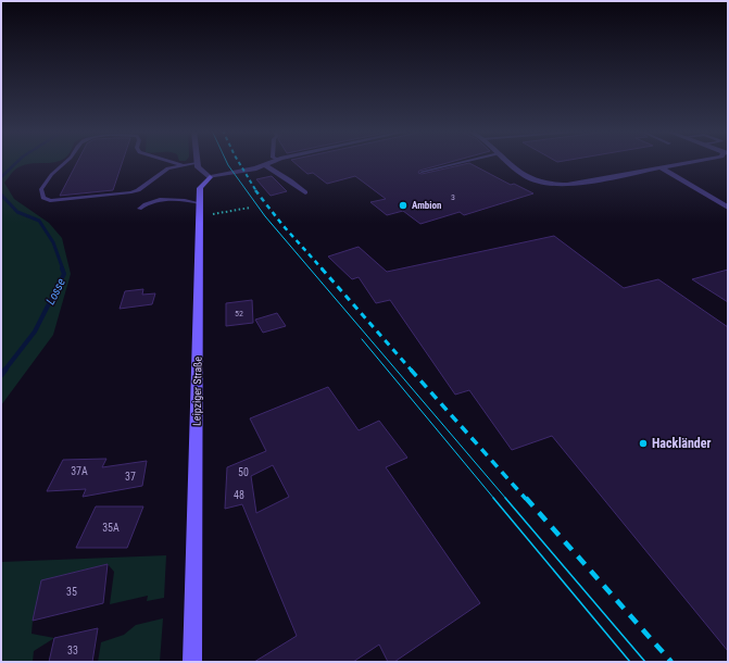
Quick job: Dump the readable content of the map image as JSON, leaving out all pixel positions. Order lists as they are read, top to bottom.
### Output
{
  "streets": {
    "street": ["Leipziger Straße"]
  },
  "water": ["Losse"],
  "places": ["Ambion", "Hackländer"],
  "house_numbers": [
    "3",
    "52",
    "37A",
    "50",
    "37",
    "48",
    "35A",
    "35",
    "33"
  ]
}
